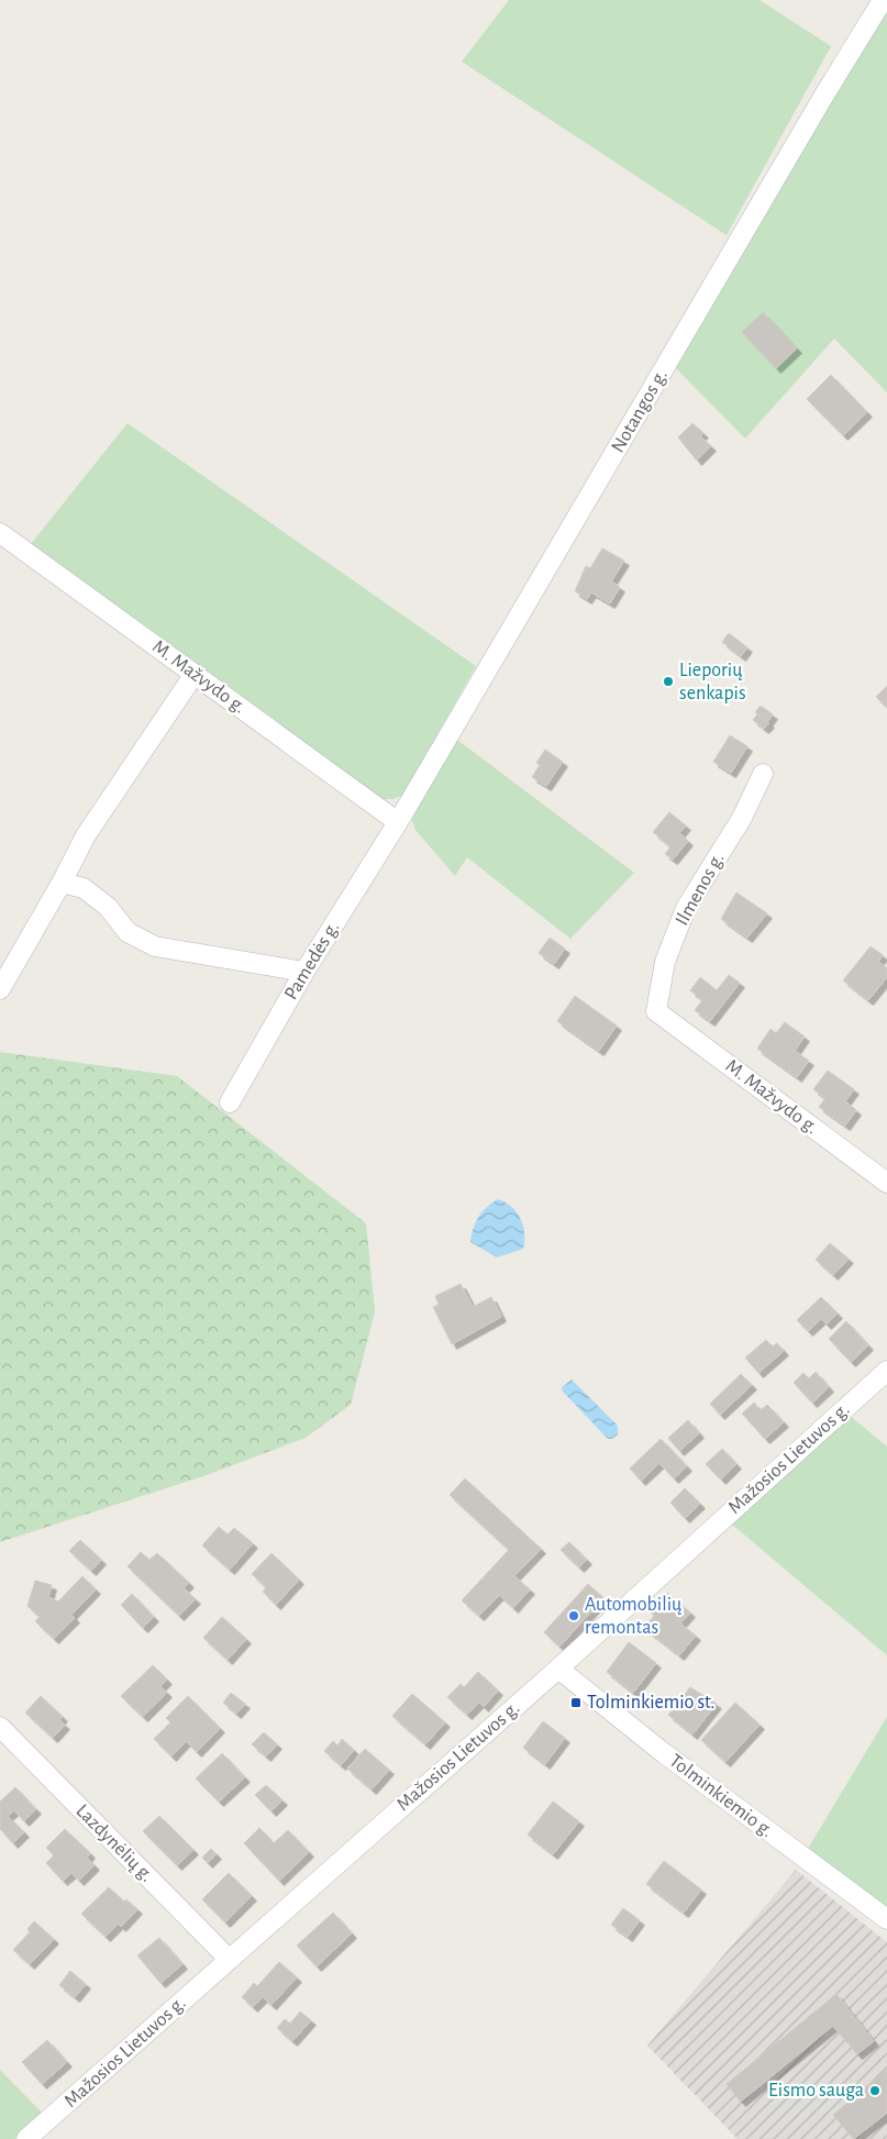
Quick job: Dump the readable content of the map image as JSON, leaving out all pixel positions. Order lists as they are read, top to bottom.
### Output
{
  "streets": {
    "street": [
      "Notangos g.",
      "M. Mažvydo g.",
      "Ilmenos g.",
      "Pamedės g.",
      "Mažosios Lietuvos g.",
      "Tolminkiemio g.",
      "Lazdynėlių g."
    ]
  },
  "crossings": [
    ["Notangos g.", "M. Mažvydo g."],
    ["Notangos g.", "Pamedės g."],
    ["M. Mažvydo g.", "Ilmenos g."],
    ["M. Mažvydo g.", "Pamedės g."],
    ["Mažosios Lietuvos g.", "Tolminkiemio g."],
    ["Mažosios Lietuvos g.", "Lazdynėlių g."]
  ],
  "places": {
    "other": ["Lieporių senkapis", "Automobilių remontas", "Eismo sauga"],
    "transit": ["Tolminkiemio st."]
  }
}
